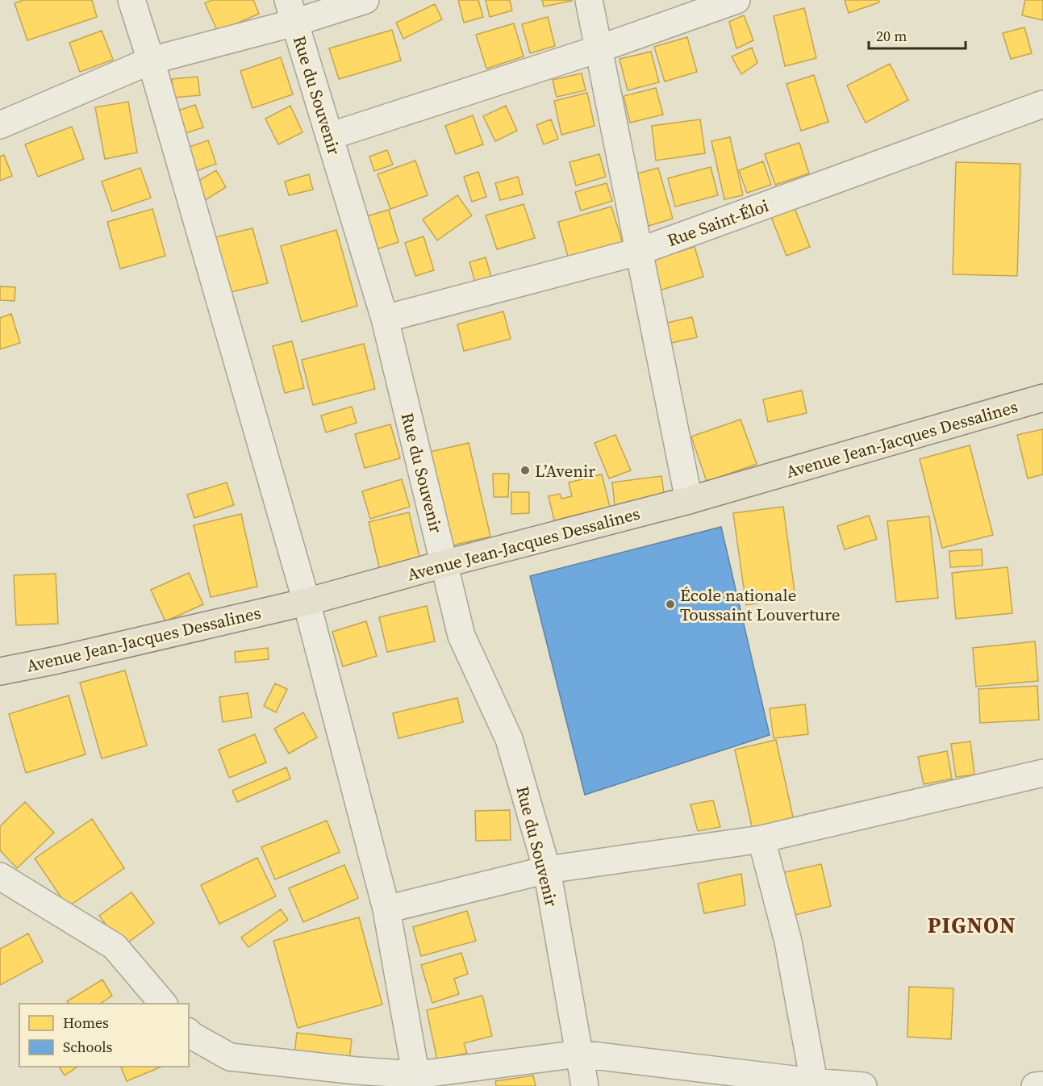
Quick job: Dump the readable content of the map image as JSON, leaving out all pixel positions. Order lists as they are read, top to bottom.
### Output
{
  "streets": {
    "main road": ["Avenue Jean-Jacques Dessalines"],
    "street": ["Rue du Souvenir", "Rue Saint-Éloi"]
  },
  "crossings": [
    ["Rue du Souvenir", "Rue Saint-Éloi"],
    ["Rue du Souvenir", "Avenue Jean-Jacques Dessalines"]
  ],
  "districts": ["PIGNON"],
  "places": ["L’Avenir", "École nationale Toussaint Louverture"],
  "legend": ["Homes", "Schools"],
  "scale_bar": "20 m"
}
